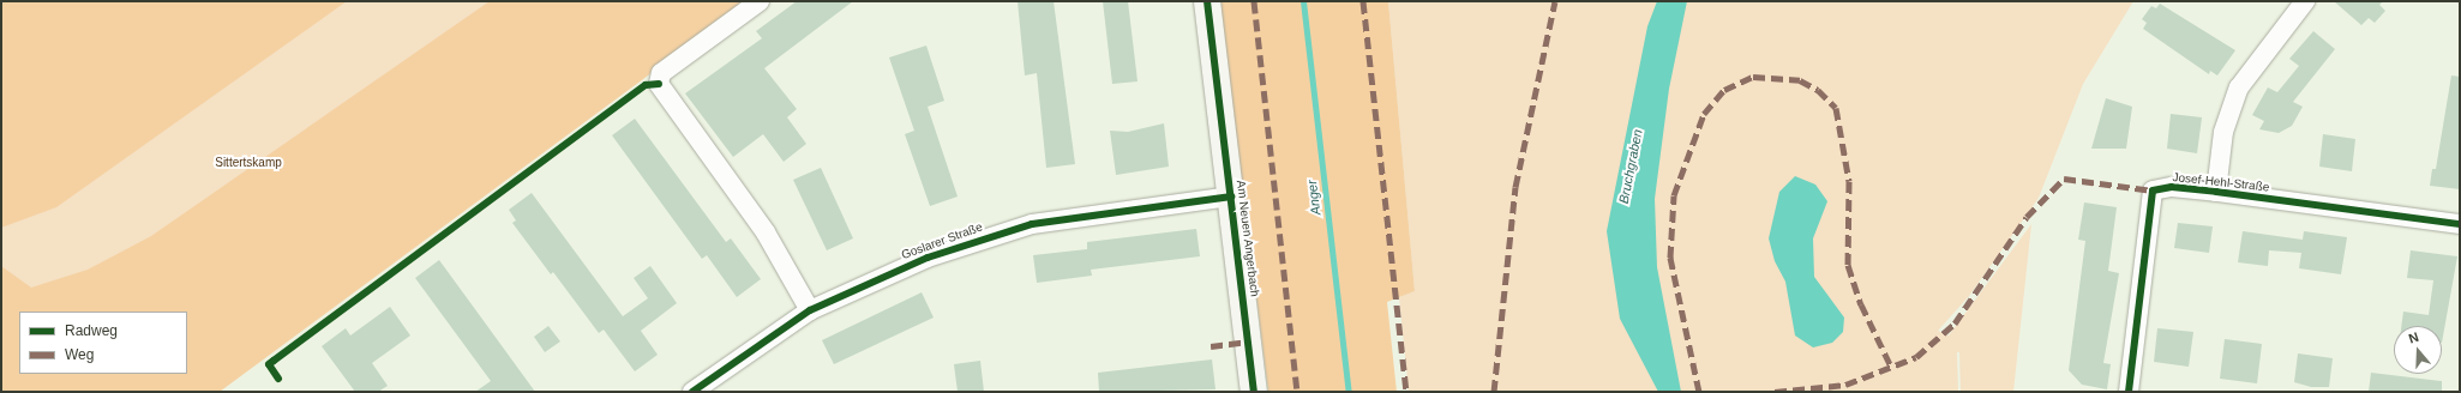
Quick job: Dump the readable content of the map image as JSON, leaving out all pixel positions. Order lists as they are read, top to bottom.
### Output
{
  "streets": {
    "street": ["Josef-Hehl-Straße", "Am Neuen Angerbach", "Goslarer Straße"]
  },
  "crossings": [
    ["Am Neuen Angerbach", "Goslarer Straße"]
  ],
  "water": ["Bruchgraben", "Anger"],
  "parks": ["Sittertskamp"],
  "legend": ["Radweg", "Weg"],
  "north": "top"
}
